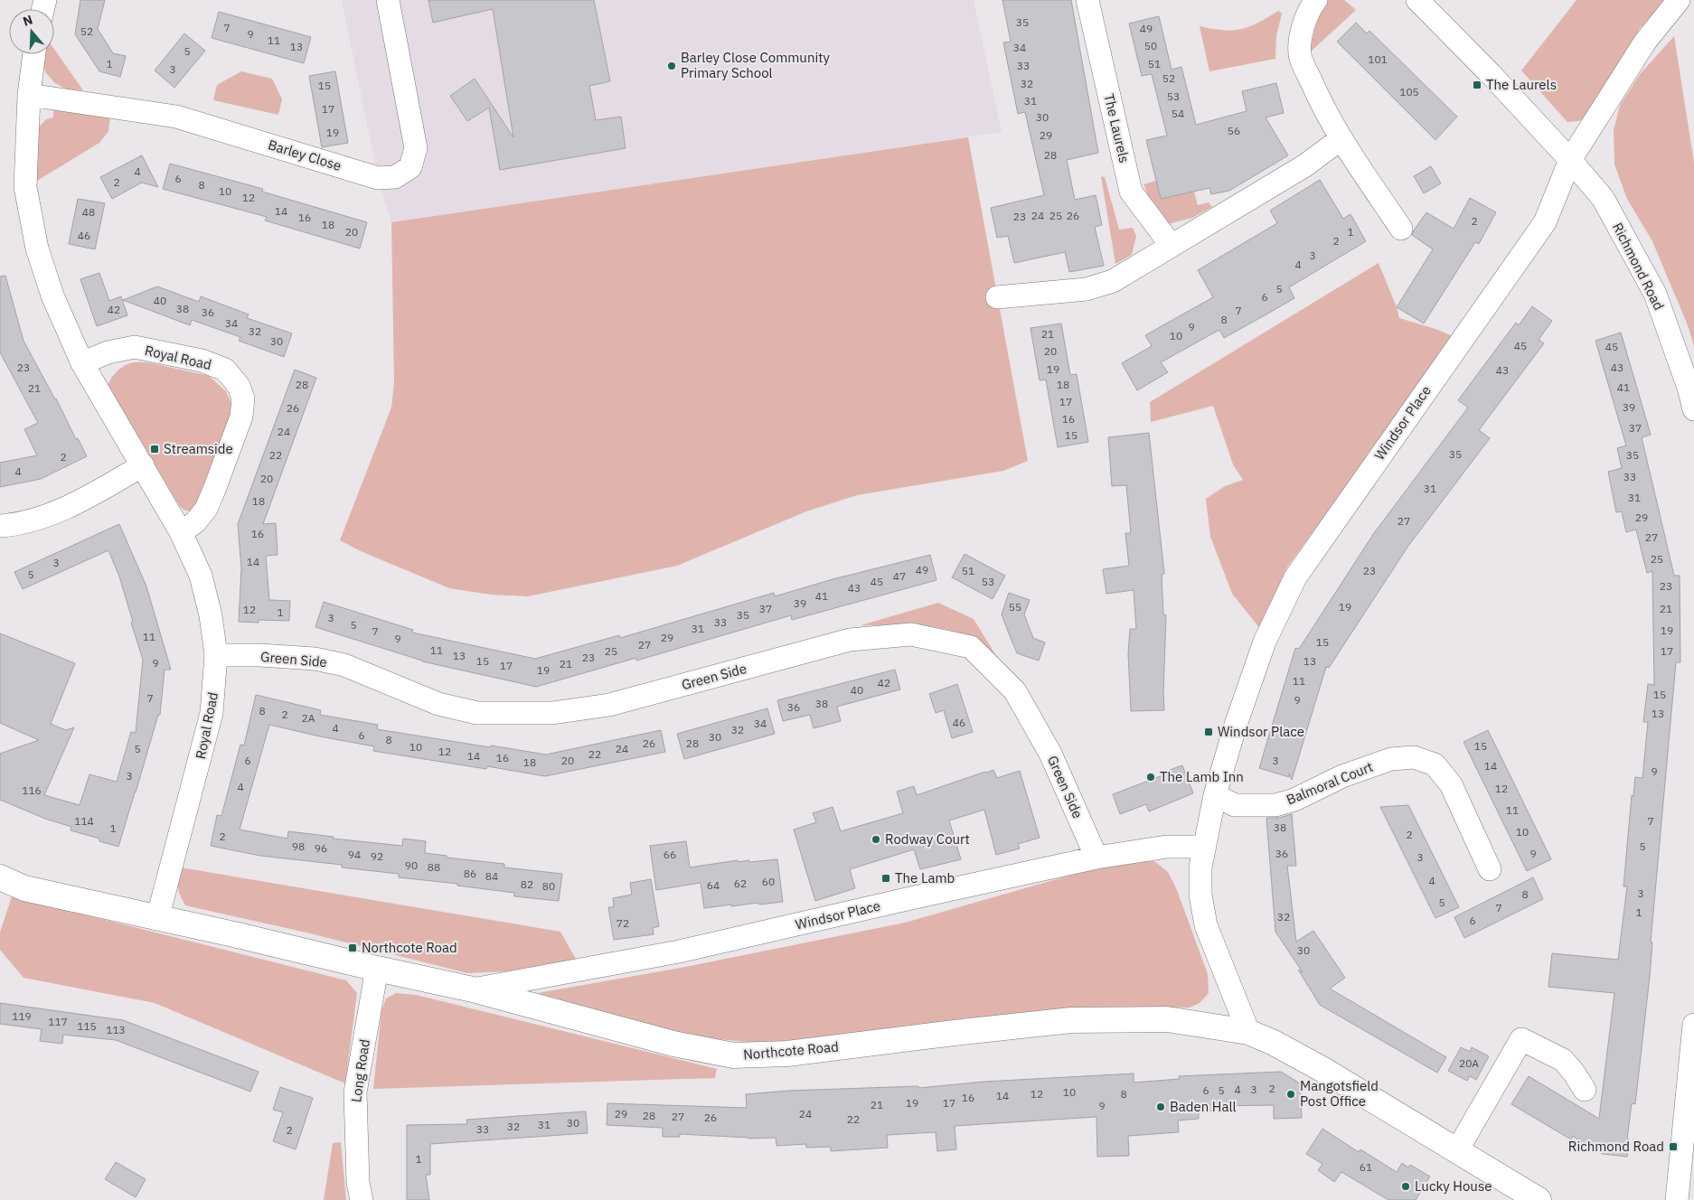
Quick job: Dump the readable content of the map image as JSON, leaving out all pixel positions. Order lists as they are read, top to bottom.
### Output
{
  "streets": {
    "street": [
      "The Laurels",
      "Barley Close",
      "Richmond Road",
      "Royal Road",
      "Windsor Place",
      "Green Side",
      "Balmoral Court",
      "Northcote Road",
      "Long Road"
    ]
  },
  "crossings": [
    ["Barley Close", "Royal Road"],
    ["Richmond Road", "Windsor Place"],
    ["Royal Road", "Green Side"],
    ["Royal Road", "Northcote Road"],
    ["Windsor Place", "Green Side"],
    ["Windsor Place", "Balmoral Court"],
    ["Windsor Place", "Northcote Road"],
    ["Northcote Road", "Long Road"]
  ],
  "places": {
    "other": [
      "Barley Close Community Primary School",
      "The Lamb Inn",
      "Rodway Court",
      "Mangotsfield Post Office",
      "Baden Hall",
      "Lucky House"
    ],
    "transit": [
      "The Laurels",
      "Streamside",
      "Windsor Place",
      "The Lamb",
      "Northcote Road",
      "Richmond Road"
    ]
  },
  "house_numbers": [
    "35",
    "7",
    "49",
    "52",
    "9",
    "11",
    "50",
    "13",
    "34",
    "5",
    "101",
    "1",
    "51",
    "33",
    "3",
    "52",
    "32",
    "15",
    "105",
    "53",
    "31",
    "17",
    "54",
    "30",
    "56",
    "19",
    "29",
    "28",
    "4",
    "6",
    "2",
    "8",
    "10",
    "12",
    "14",
    "48",
    "24",
    "25",
    "26",
    "23",
    "16",
    "2",
    "18",
    "20",
    "1",
    "46",
    "2",
    "3",
    "4",
    "5",
    "6",
    "40",
    "38",
    "42",
    "7",
    "36",
    "8",
    "34",
    "9",
    "32",
    "21",
    "10",
    "30",
    "45",
    "45",
    "20",
    "23",
    "43",
    "19",
    "43",
    "28",
    "18",
    "41",
    "21",
    "17",
    "39",
    "26",
    "16",
    "37",
    "24",
    "15",
    "35",
    "22",
    "35",
    "2",
    "4",
    "33",
    "20",
    "31",
    "31",
    "18",
    "29",
    "27",
    "16",
    "27",
    "25",
    "14",
    "3",
    "49",
    "51",
    "23",
    "5",
    "47",
    "45",
    "53",
    "23",
    "43",
    "41",
    "39",
    "55",
    "19",
    "37",
    "21",
    "12",
    "1",
    "35",
    "3",
    "33",
    "5",
    "31",
    "19",
    "7",
    "11",
    "29",
    "9",
    "15",
    "27",
    "11",
    "25",
    "17",
    "13",
    "23",
    "15",
    "13",
    "9",
    "21",
    "17",
    "19",
    "11",
    "42",
    "40",
    "15",
    "7",
    "9",
    "38",
    "36",
    "8",
    "13",
    "2",
    "2A",
    "46",
    "34",
    "4",
    "32",
    "6",
    "30",
    "8",
    "26",
    "28",
    "15",
    "10",
    "5",
    "24",
    "12",
    "22",
    "14",
    "16",
    "6",
    "20",
    "3",
    "18",
    "14",
    "9",
    "3",
    "4",
    "12",
    "116",
    "11",
    "114",
    "7",
    "38",
    "1",
    "10",
    "2",
    "2",
    "98",
    "5",
    "96",
    "36",
    "9",
    "94",
    "66",
    "92",
    "3",
    "90",
    "88",
    "86",
    "84",
    "4",
    "60",
    "62",
    "82",
    "64",
    "80",
    "3",
    "8",
    "5",
    "7",
    "1",
    "32",
    "6",
    "72",
    "30",
    "119",
    "117",
    "115",
    "113",
    "20A",
    "2",
    "4",
    "3",
    "6",
    "5",
    "10",
    "12",
    "8",
    "14",
    "16",
    "19",
    "17",
    "21",
    "9",
    "29",
    "24",
    "28",
    "27",
    "26",
    "22",
    "30",
    "31",
    "32",
    "33",
    "2",
    "1",
    "61"
  ],
  "north": "top"
}
